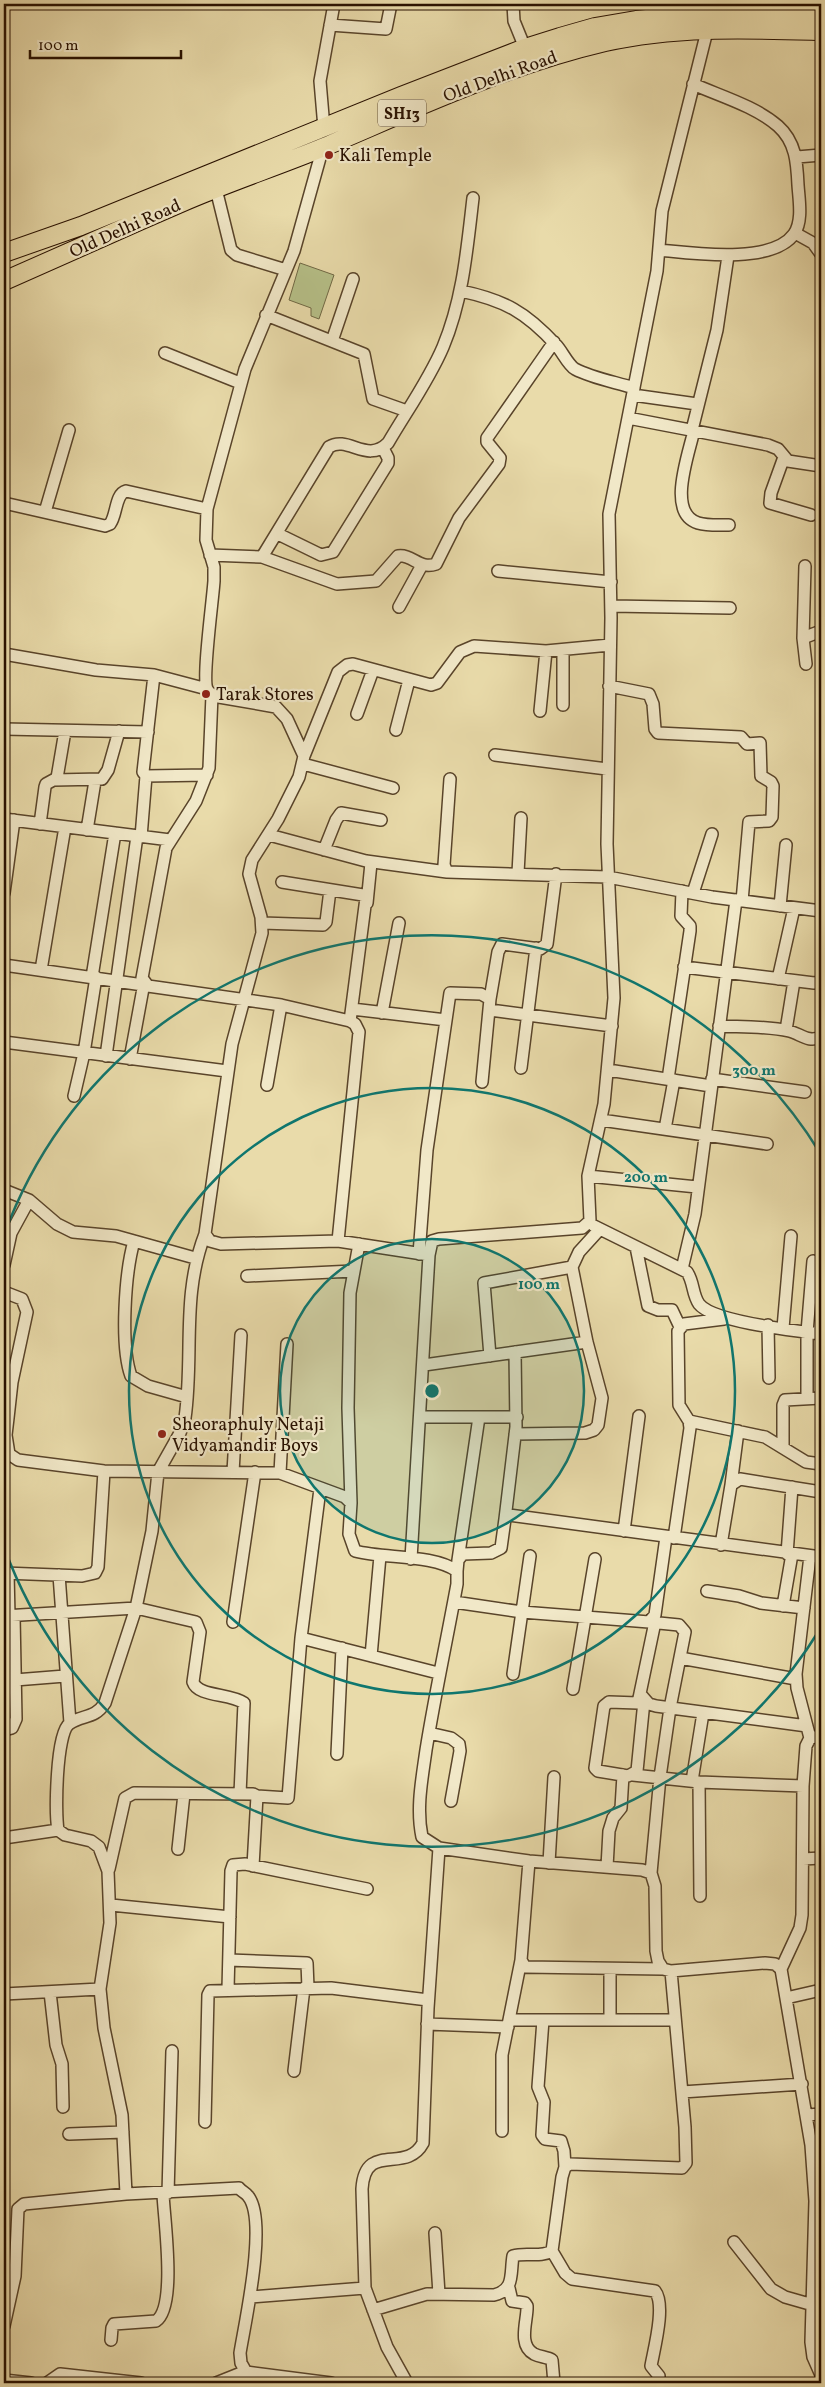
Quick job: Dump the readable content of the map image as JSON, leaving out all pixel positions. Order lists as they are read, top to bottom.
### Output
{
  "streets": {
    "main road": ["Old Delhi Road", "SH13"]
  },
  "places": ["Kali Temple", "Tarak Stores", "Sheoraphuly Netaji Vidyamandir Boys"],
  "scale_bar": "100 m",
  "rings": ["300 m", "200 m", "100 m"]
}
